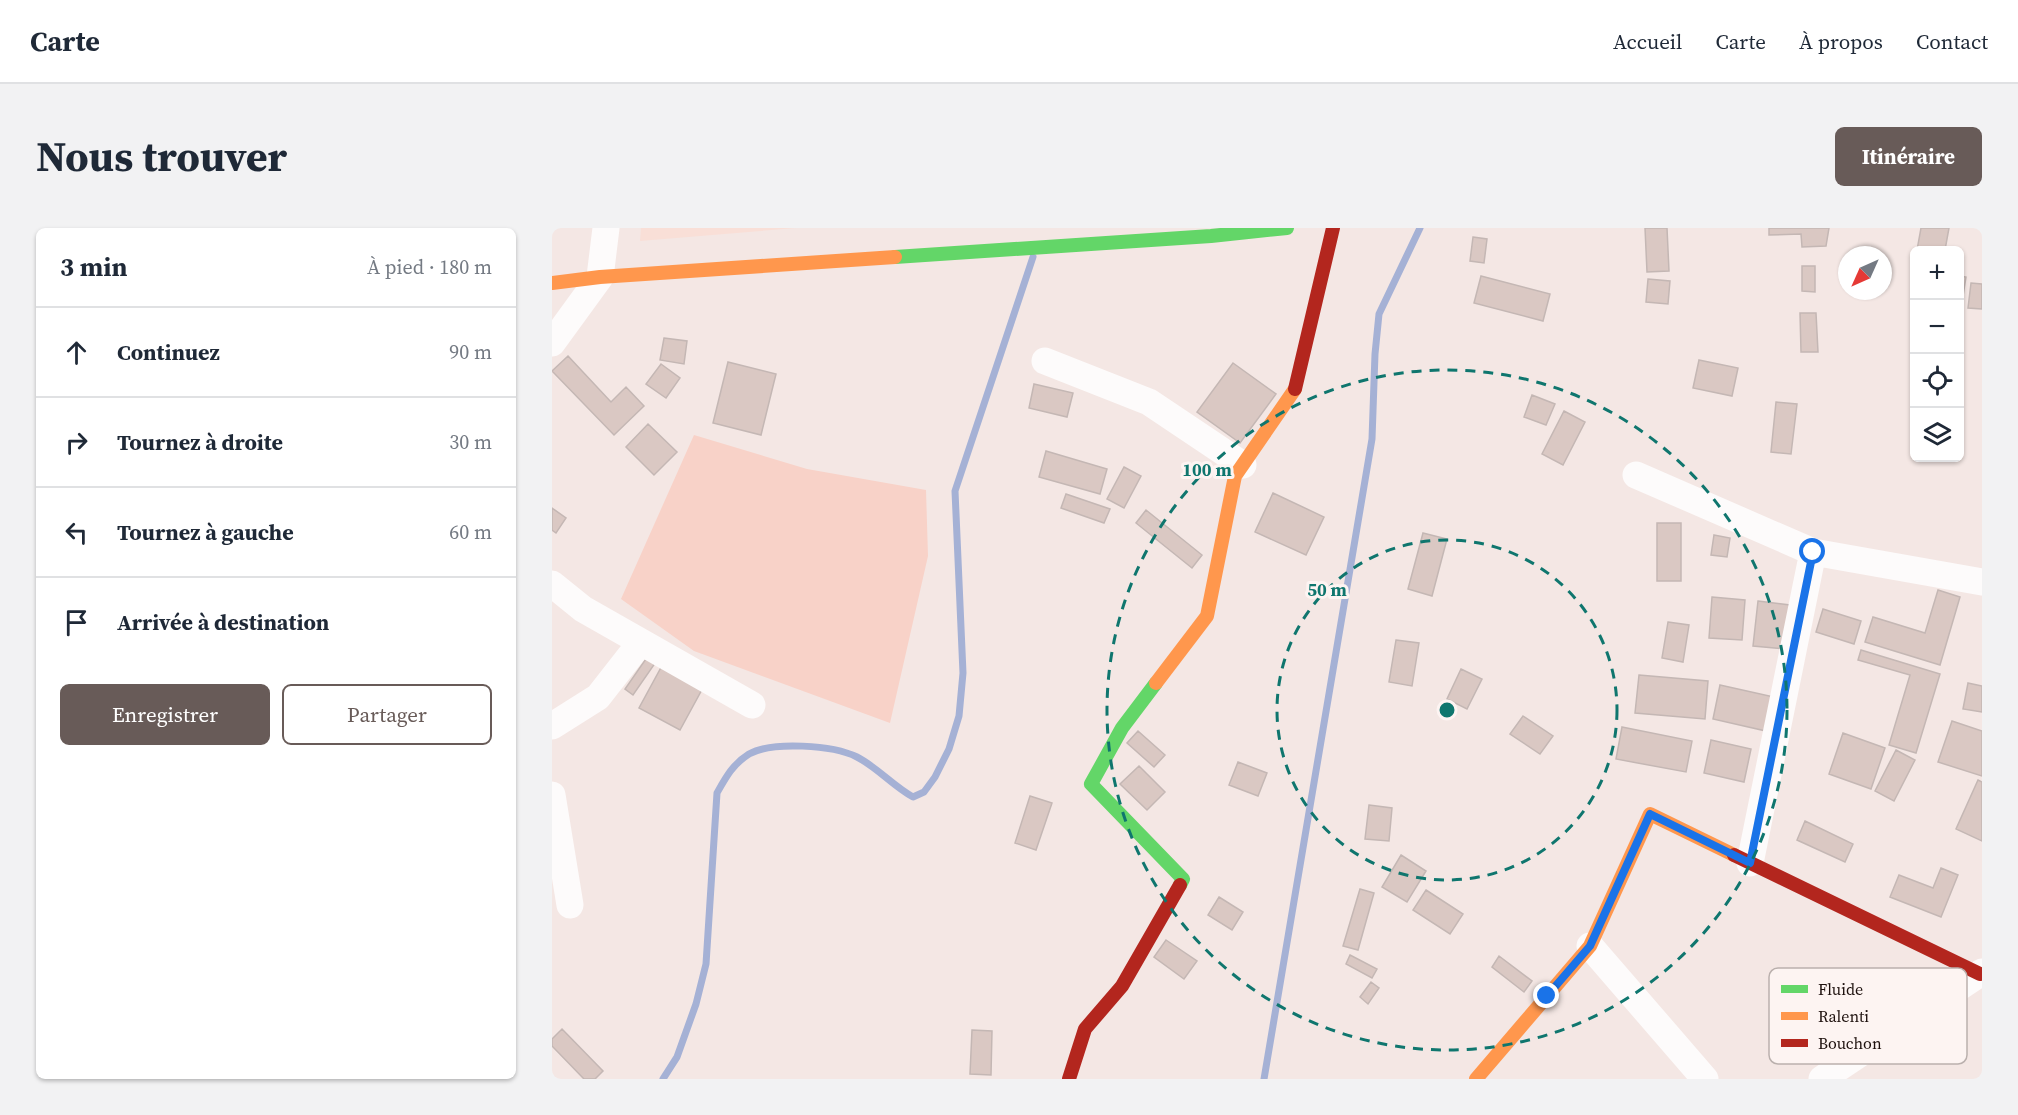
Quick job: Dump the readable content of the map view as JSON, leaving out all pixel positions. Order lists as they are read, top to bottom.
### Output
{
  "legend": ["Fluide", "Ralenti", "Bouchon"],
  "north": "bottom left",
  "page": {
    "header": "Carte",
    "nav": [
      "Accueil",
      "Carte",
      "À propos",
      "Contact"
    ],
    "title": "Nous trouver",
    "buttons": [
      "Itinéraire",
      ["Enregistrer", "Partager"]
    ],
    "heading": ["3 min", "À pied · 180 m"],
    "map_buttons": ["+", "−"],
    "list": [
      ["Continuez", "90 m"],
      ["Tournez à droite", "30 m"],
      ["Tournez à gauche", "60 m"],
      "Arrivée à destination"
    ]
  },
  "rings": ["100 m", "50 m"]
}
